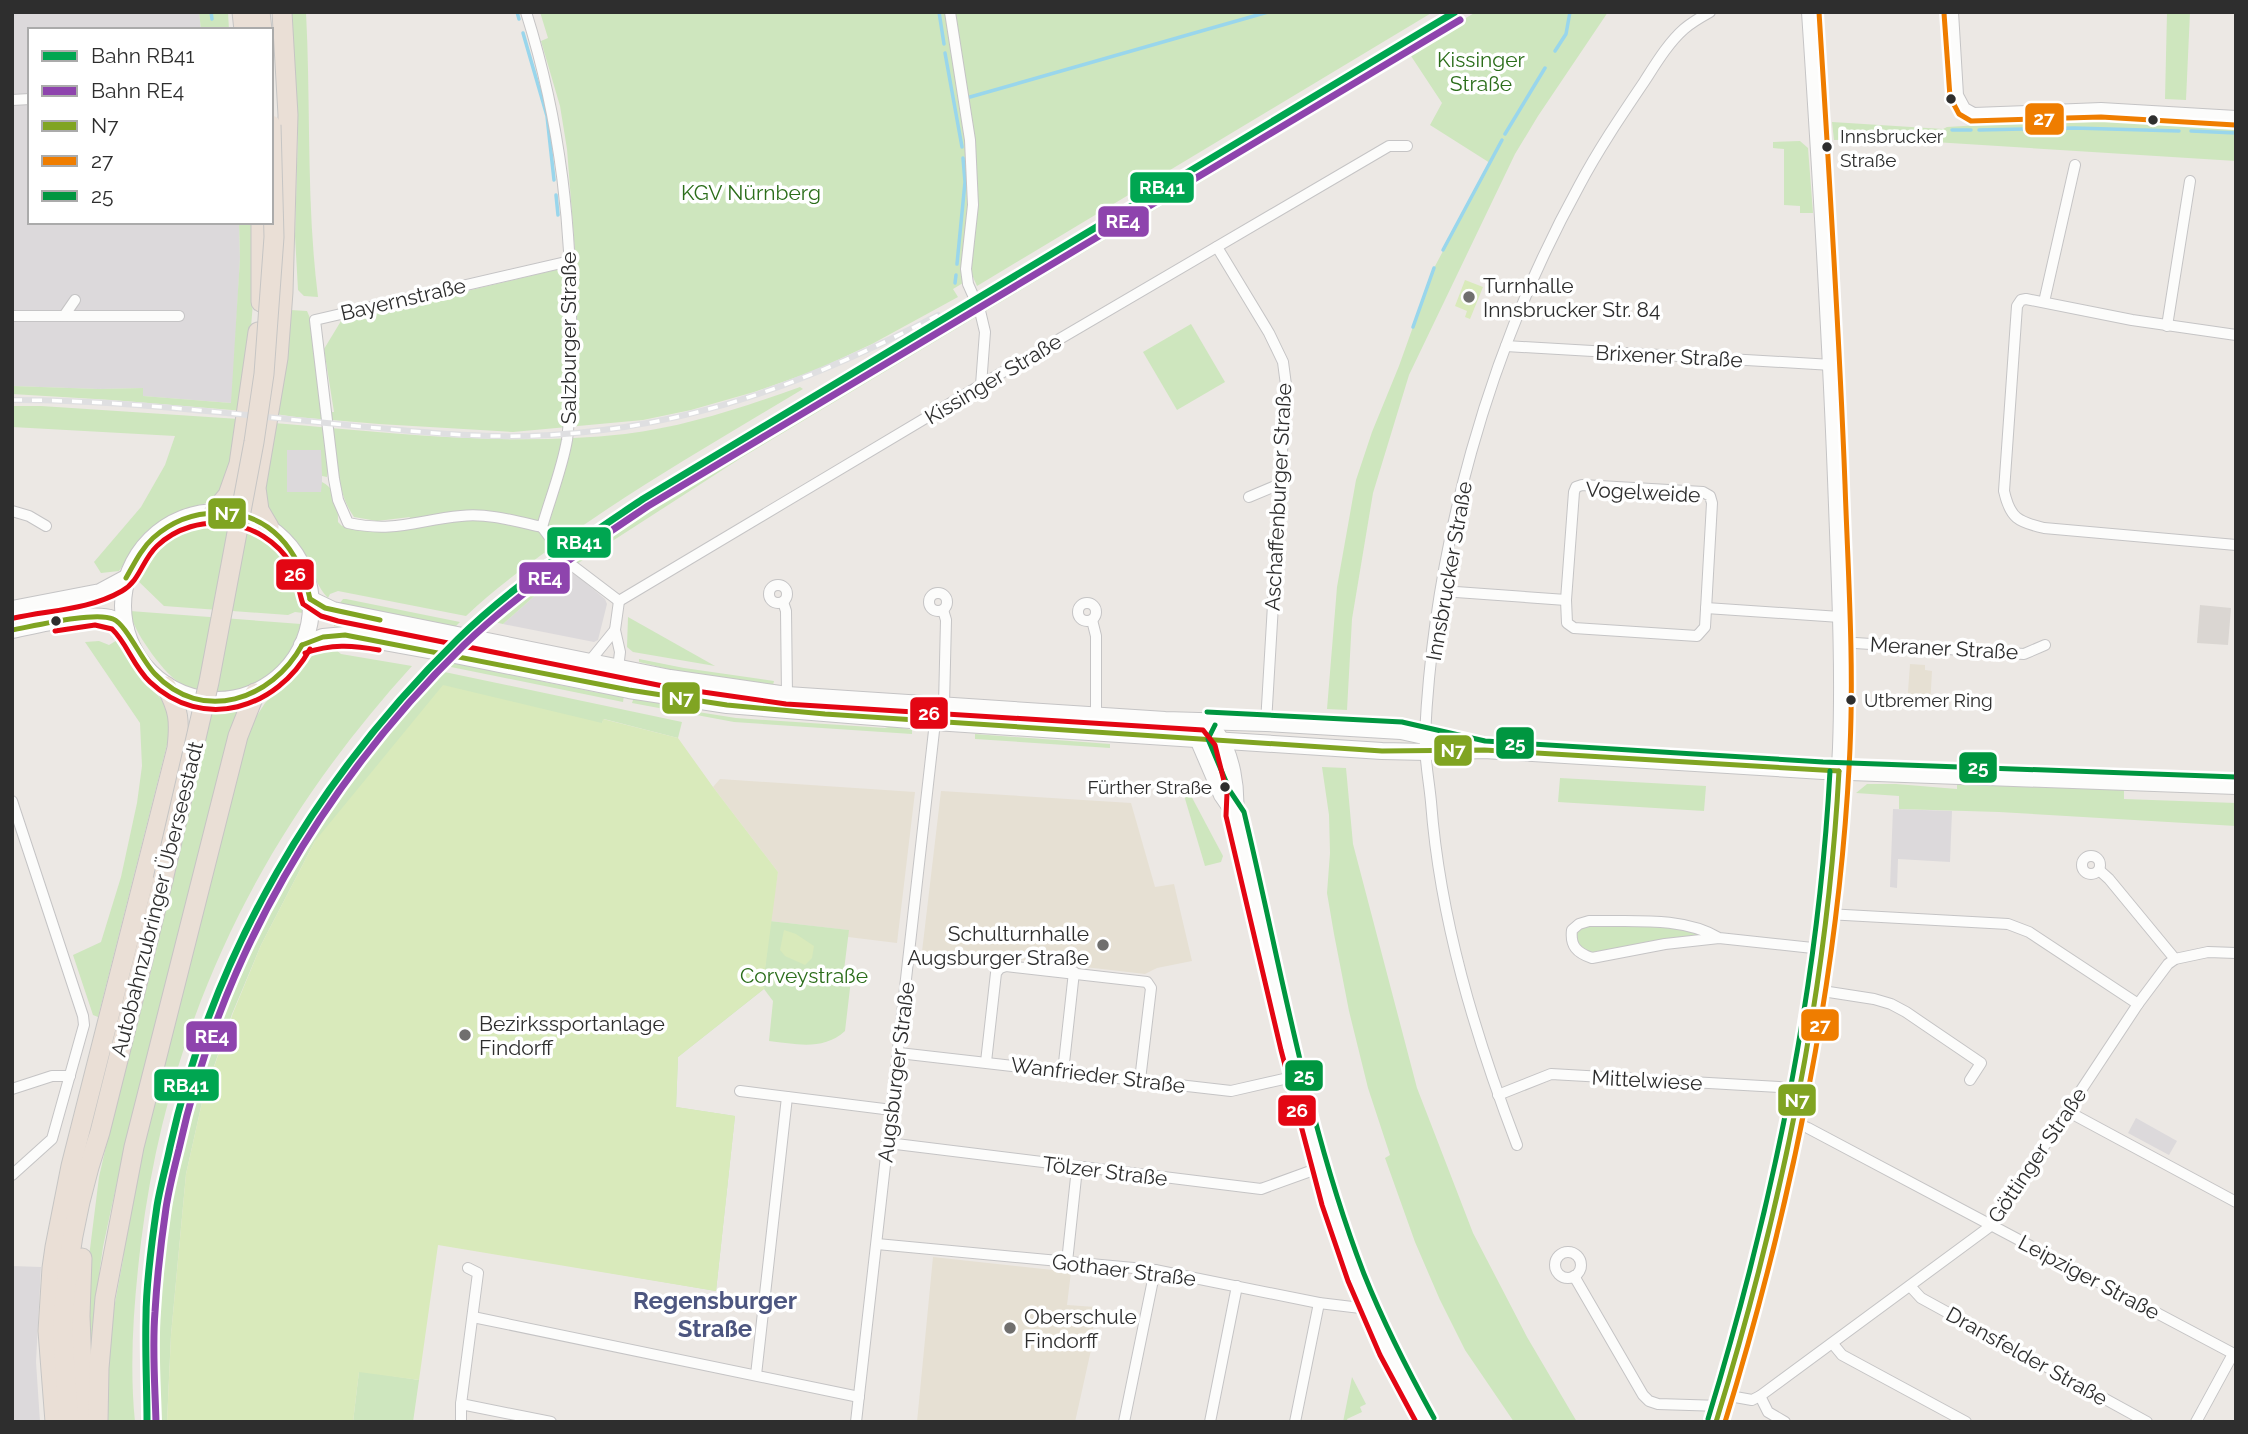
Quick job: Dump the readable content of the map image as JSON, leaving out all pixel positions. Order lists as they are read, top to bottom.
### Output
{
  "streets": {
    "highway": ["Autobahnzubringer Überseestadt"],
    "street": [
      "Bayernstraße",
      "Salzburger Straße",
      "Brixener Straße",
      "Kissinger Straße",
      "Vogelweide",
      "Aschaffenburger Straße",
      "Innsbrucker Straße",
      "Meraner Straße",
      "Augsburger Straße",
      "Wanfrieder Straße",
      "Mittelwiese",
      "Göttinger Straße",
      "Tölzer Straße",
      "Gothaer Straße",
      "Leipziger Straße",
      "Dransfelder Straße"
    ]
  },
  "crossings": [
    ["Bayernstraße", "Salzburger Straße"],
    ["Brixener Straße", "Innsbrucker Straße"],
    ["Kissinger Straße", "Aschaffenburger Straße"],
    ["Innsbrucker Straße", "Mittelwiese"],
    ["Augsburger Straße", "Wanfrieder Straße"],
    ["Augsburger Straße", "Tölzer Straße"],
    ["Augsburger Straße", "Gothaer Straße"],
    ["Göttinger Straße", "Leipziger Straße"],
    ["Göttinger Straße", "Dransfelder Straße"]
  ],
  "districts": ["Regensburger Straße"],
  "parks": ["Kissinger Straße", "KGV Nürnberg", "Corveystraße"],
  "places": [
    "Innsbrucker Straße",
    "Turnhalle Innsbrucker Str. 84",
    "Utbremer Ring",
    "Fürther Straße",
    "Schulturnhalle Augsburger Straße",
    "Bezirkssportanlage Findorff",
    "Oberschule Findorff"
  ],
  "lines": [
    "rail line RB41",
    "transit line 27",
    "rail line RE4",
    "transit line N7",
    "transit line 26",
    "transit line 25"
  ],
  "legend": [
    "Bahn RB41",
    "Bahn RE4",
    "N7",
    "27",
    "25"
  ]
}
